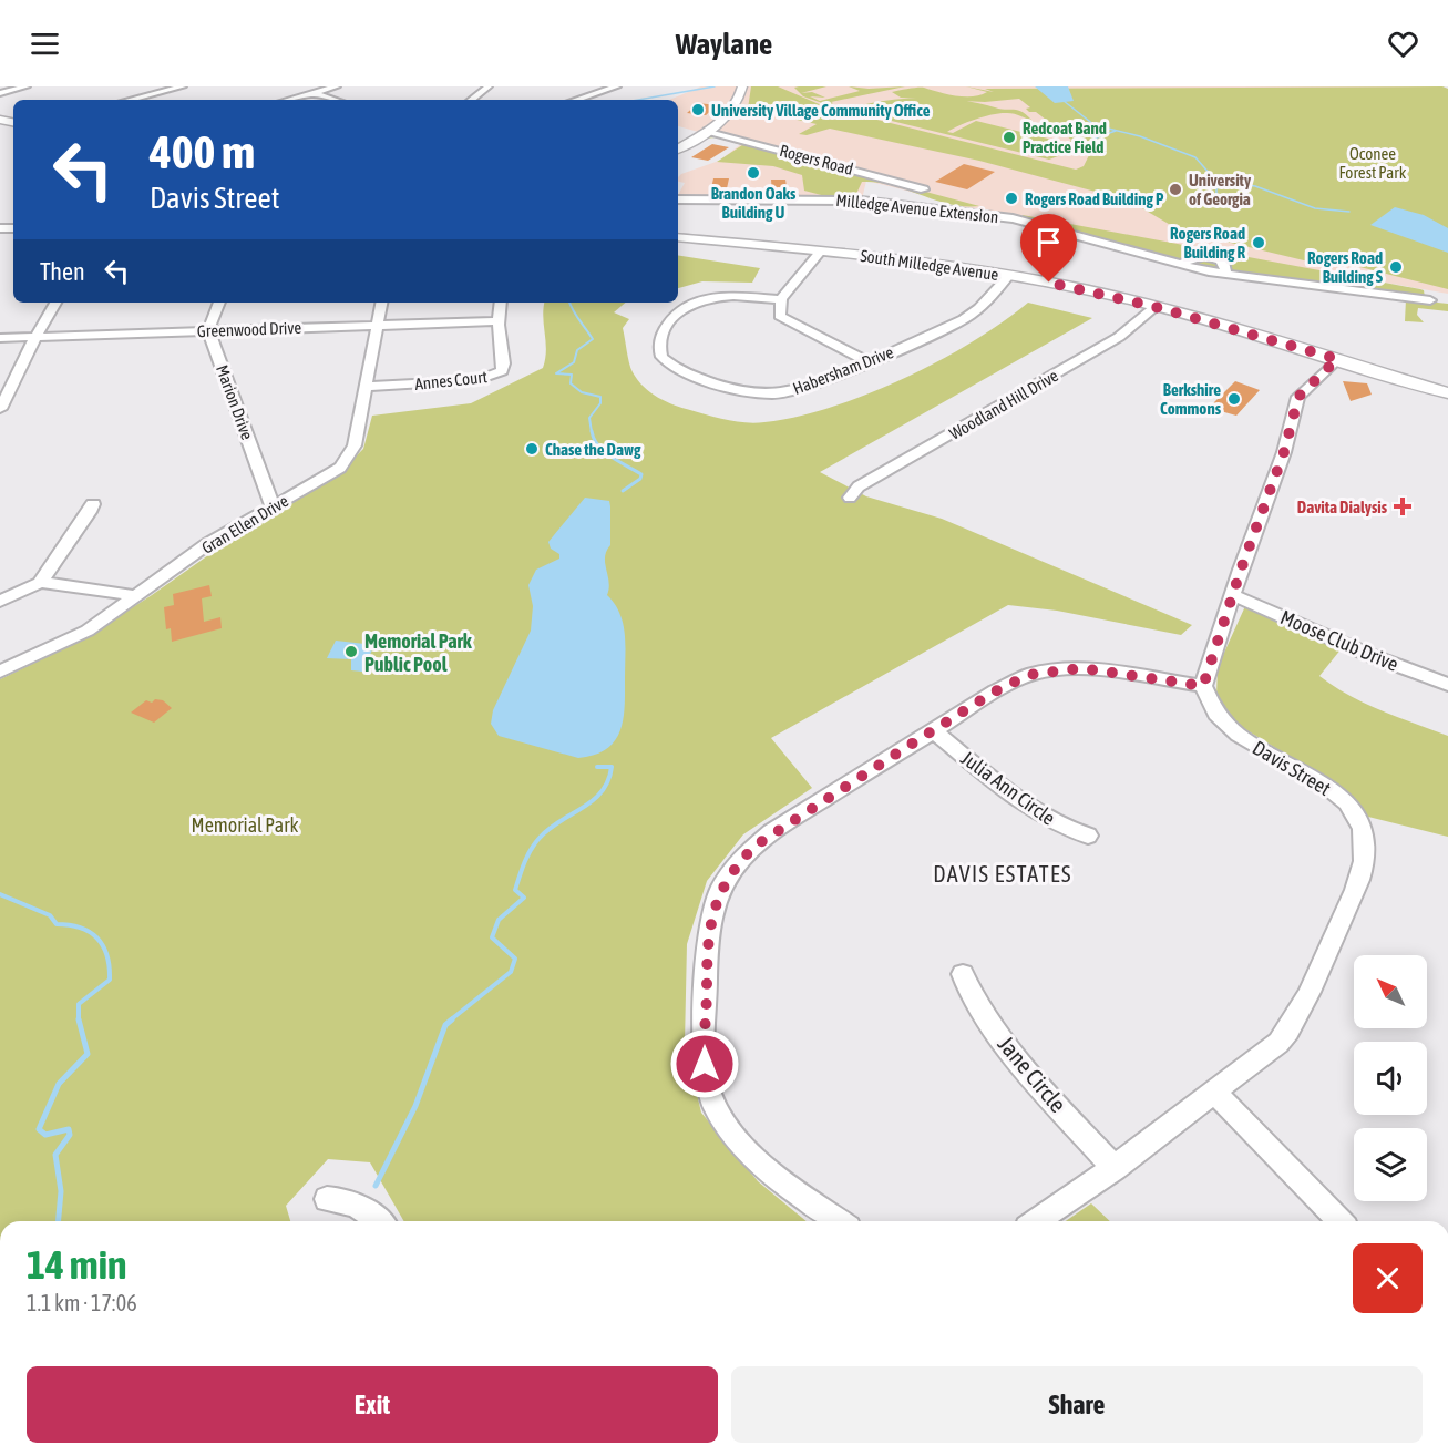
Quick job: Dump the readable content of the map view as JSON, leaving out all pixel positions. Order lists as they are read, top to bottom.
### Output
{
  "streets": {
    "main road": ["South Milledge Avenue"],
    "street": [
      "Rogers Road",
      "Milledge Avenue Extension",
      "Greenwood Drive",
      "Habersham Drive",
      "Annes Court",
      "Marion Drive",
      "Woodland Hill Drive",
      "Gran Ellen Drive",
      "Moose Club Drive",
      "Davis Street",
      "Julia Ann Circle",
      "Jane Circle"
    ]
  },
  "crossings": [
    ["South Milledge Avenue", "Habersham Drive"],
    ["South Milledge Avenue", "Woodland Hill Drive"],
    ["Greenwood Drive", "Annes Court"],
    ["Greenwood Drive", "Marion Drive"],
    ["Greenwood Drive", "Gran Ellen Drive"],
    ["Annes Court", "Gran Ellen Drive"],
    ["Marion Drive", "Gran Ellen Drive"],
    ["Davis Street", "Jane Circle"]
  ],
  "districts": ["DAVIS ESTATES"],
  "parks": ["Oconee Forest Park", "Memorial Park"],
  "places": {
    "other": [
      "University Village Community Office",
      "Redcoat Band Practice Field",
      "Brandon Oaks Building U",
      "University of Georgia",
      "Rogers Road Building P",
      "Rogers Road Building R",
      "Rogers Road Building S",
      "Berkshire Commons",
      "Chase the Dawg",
      "Memorial Park Public Pool"
    ],
    "health": ["Davita Dialysis"]
  },
  "north": "top left",
  "page": {
    "header": "Waylane",
    "turn": ["400 m", "Davis Street"],
    "then": "Then",
    "heading": ["14 min", "1.1 km · 17:06"],
    "buttons": ["Exit", "Share"]
  }
}
